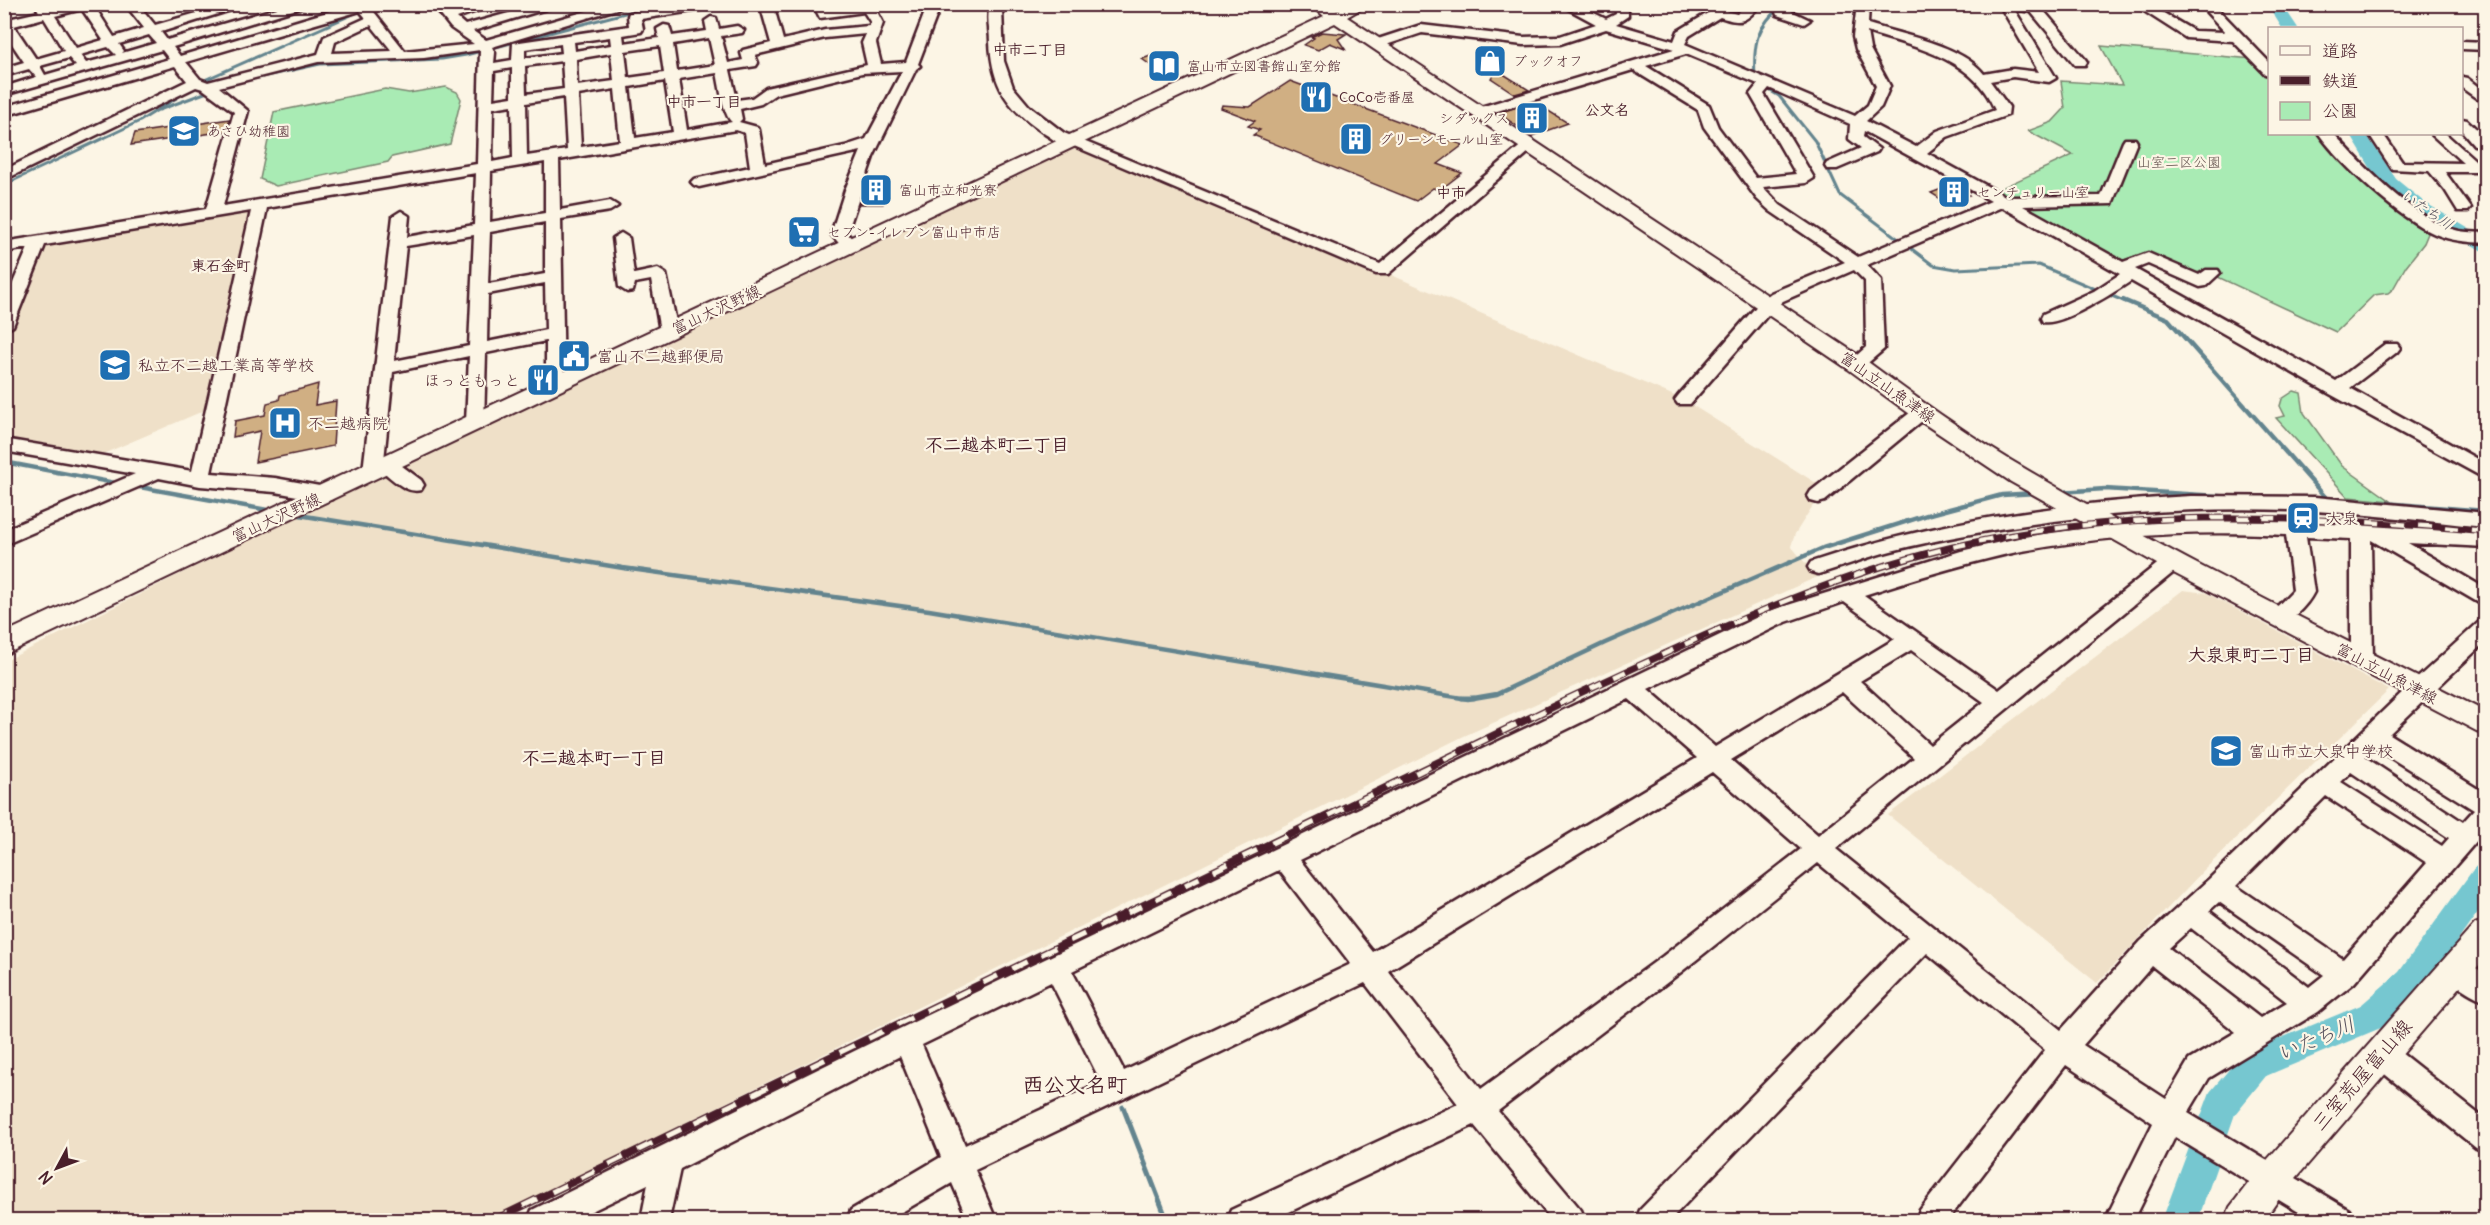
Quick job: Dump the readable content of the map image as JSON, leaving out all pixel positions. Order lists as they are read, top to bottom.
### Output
{
  "streets": {
    "main road": ["富山大沢野線", "富山立山魚津線", "三室荒屋富山線"]
  },
  "crossings": [
    ["富山大沢野線", "富山立山魚津線"]
  ],
  "districts": [
    "中市二丁目",
    "中市一丁目",
    "公文名",
    "中市",
    "東石金町",
    "不二越本町二丁目",
    "大泉東町二丁目",
    "不二越本町一丁目",
    "西公文名町"
  ],
  "water": ["いたち川"],
  "parks": ["山室二区公園"],
  "places": {
    "shop": ["ブックオフ"],
    "library": ["富山市立図書館山室分館"],
    "restaurant": ["CoCo壱番屋", "ほっともっと"],
    "building": [
      "シダックス",
      "グリーンモール山室",
      "富山市立和光寮",
      "センチュリー山室"
    ],
    "school or university": ["あさひ幼稚園", "私立不二越工業高等学校", "富山市立大泉中学校"],
    "supermarket": ["セブン-イレブン富山中市店"],
    "public building": ["富山不二越郵便局"],
    "hospital": ["不二越病院"],
    "station": ["大泉"]
  },
  "legend": ["道路", "鉄道", "公園"],
  "north": "bottom left"
}
